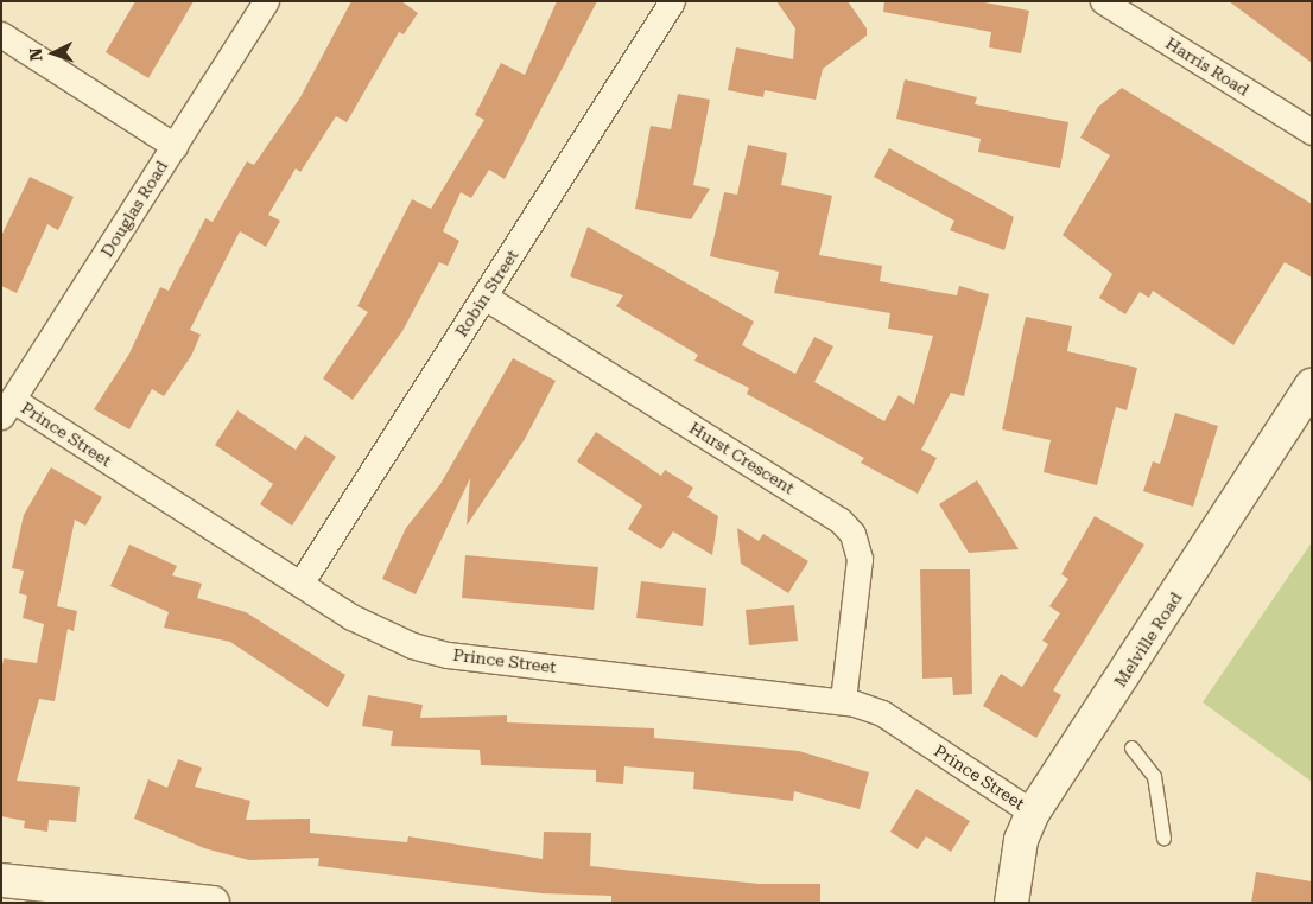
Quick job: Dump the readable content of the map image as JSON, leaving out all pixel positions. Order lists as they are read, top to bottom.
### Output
{
  "streets": {
    "street": [
      "Harris Road",
      "Douglas Road",
      "Robin Street",
      "Prince Street",
      "Hurst Crescent",
      "Melville Road"
    ]
  },
  "crossings": [
    ["Douglas Road", "Prince Street"],
    ["Robin Street", "Prince Street"],
    ["Robin Street", "Hurst Crescent"],
    ["Prince Street", "Hurst Crescent"],
    ["Prince Street", "Melville Road"]
  ],
  "north": "left"
}
